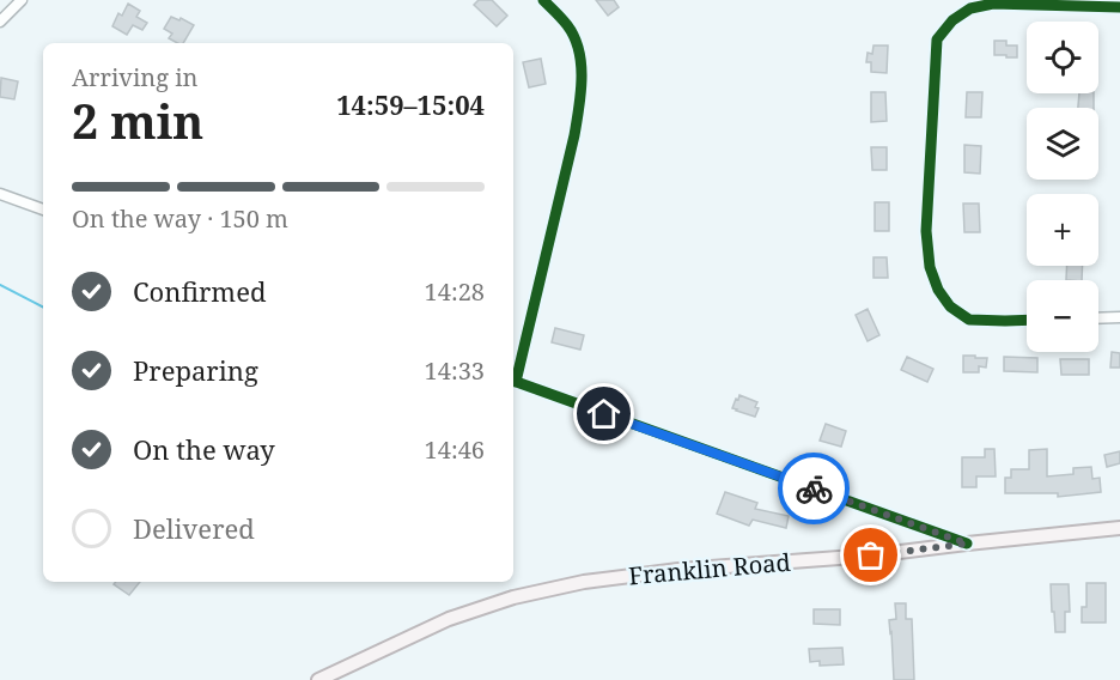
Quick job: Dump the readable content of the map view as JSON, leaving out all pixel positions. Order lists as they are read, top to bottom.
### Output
{
  "streets": {
    "main road": ["Franklin Road"]
  },
  "page": {
    "map_buttons": ["+", "−"],
    "heading": ["2 min", "Arriving in", "14:59–15:04"],
    "bar": "On the way · 150 m",
    "list": [
      ["Confirmed", "14:28"],
      ["Preparing", "14:33"],
      ["On the way", "14:46"],
      "Delivered"
    ]
  }
}
